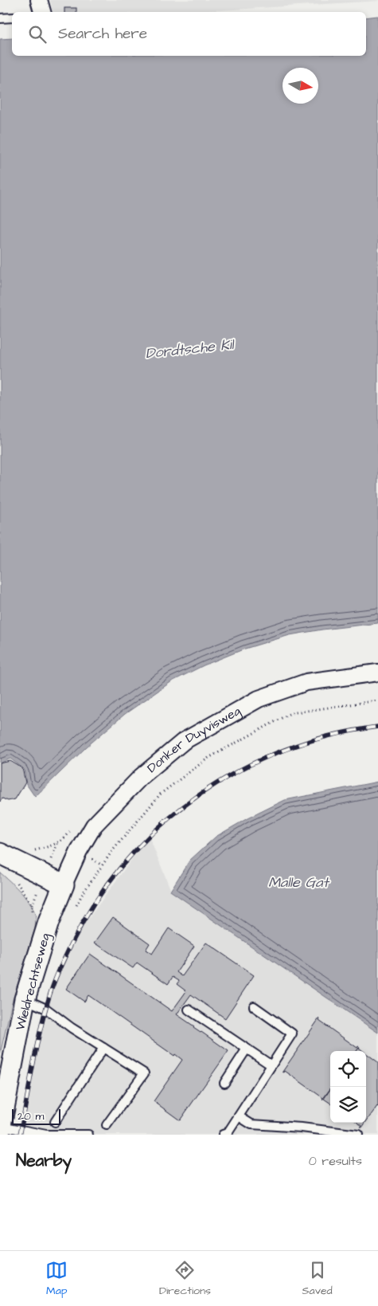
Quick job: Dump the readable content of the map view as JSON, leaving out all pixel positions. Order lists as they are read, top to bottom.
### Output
{
  "streets": {
    "street": ["Donker Duyvisweg", "Wieldrechtseweg"]
  },
  "crossings": [
    ["Donker Duyvisweg", "Wieldrechtseweg"]
  ],
  "water": ["Dordtsche Kil", "Malle Gat"],
  "scale_bar": "20 m",
  "north": "right",
  "page": {
    "search": "Search here",
    "scale": "20 m",
    "heading": ["Nearby", "0 results"],
    "nav": ["Map", "Directions", "Saved"]
  }
}
